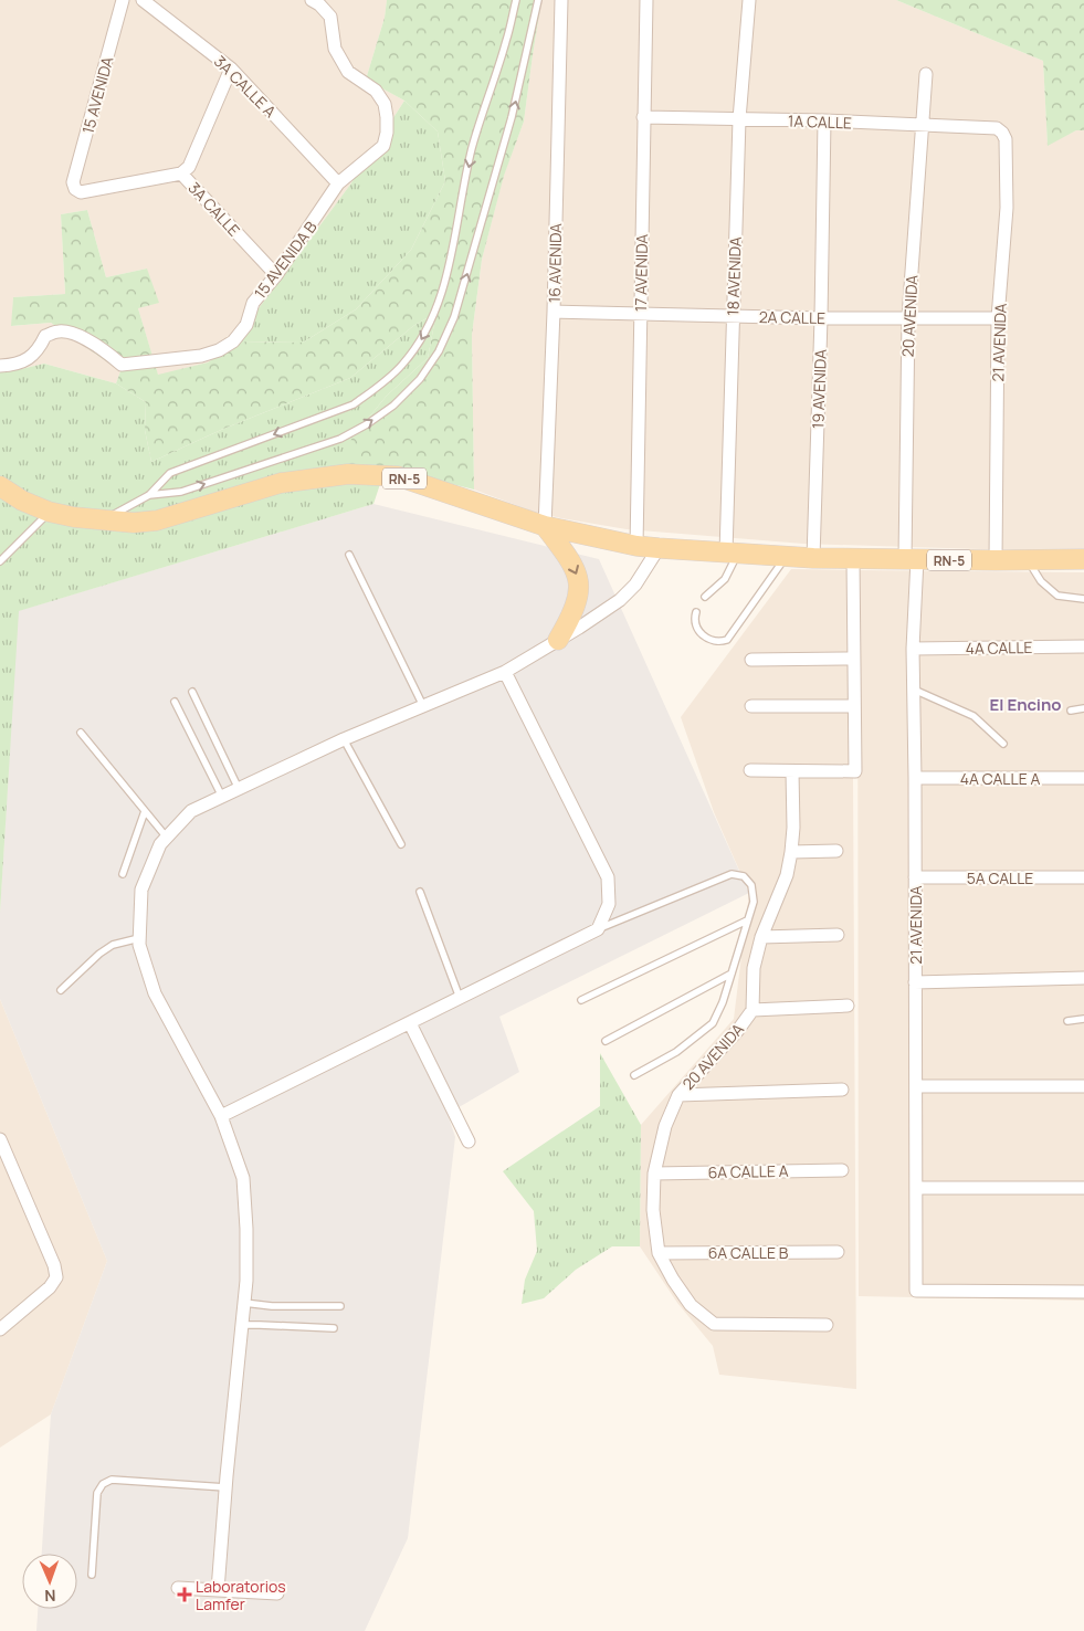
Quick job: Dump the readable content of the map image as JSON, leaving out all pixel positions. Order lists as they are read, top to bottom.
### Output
{
  "streets": {
    "main road": ["RN-5"],
    "street": [
      "3A CALLE A",
      "15 AVENIDA",
      "1A CALLE",
      "3A CALLE",
      "15 AVENIDA B",
      "16 AVENIDA",
      "17 AVENIDA",
      "18 AVENIDA",
      "20 AVENIDA",
      "2A CALLE",
      "21 AVENIDA",
      "19 AVENIDA",
      "4A CALLE",
      "4A CALLE A",
      "5A CALLE",
      "6A CALLE A",
      "6A CALLE B"
    ]
  },
  "crossings": [
    ["3A CALLE A", "15 AVENIDA B"],
    ["15 AVENIDA", "3A CALLE"],
    ["1A CALLE", "17 AVENIDA"],
    ["1A CALLE", "18 AVENIDA"],
    ["1A CALLE", "20 AVENIDA"],
    ["1A CALLE", "21 AVENIDA"],
    ["1A CALLE", "19 AVENIDA"],
    ["3A CALLE", "15 AVENIDA B"],
    ["16 AVENIDA", "2A CALLE"],
    ["16 AVENIDA", "RN-5"],
    ["17 AVENIDA", "2A CALLE"],
    ["17 AVENIDA", "RN-5"],
    ["18 AVENIDA", "2A CALLE"],
    ["18 AVENIDA", "RN-5"],
    ["20 AVENIDA", "2A CALLE"],
    ["20 AVENIDA", "21 AVENIDA"],
    ["20 AVENIDA", "RN-5"],
    ["20 AVENIDA", "6A CALLE A"],
    ["20 AVENIDA", "6A CALLE B"],
    ["2A CALLE", "21 AVENIDA"],
    ["2A CALLE", "19 AVENIDA"],
    ["21 AVENIDA", "RN-5"],
    ["21 AVENIDA", "4A CALLE"],
    ["21 AVENIDA", "4A CALLE A"],
    ["21 AVENIDA", "5A CALLE"],
    ["19 AVENIDA", "RN-5"]
  ],
  "districts": ["El Encino"],
  "places": {
    "health": ["Laboratorios Lamfer"]
  },
  "north": "bottom"
}
